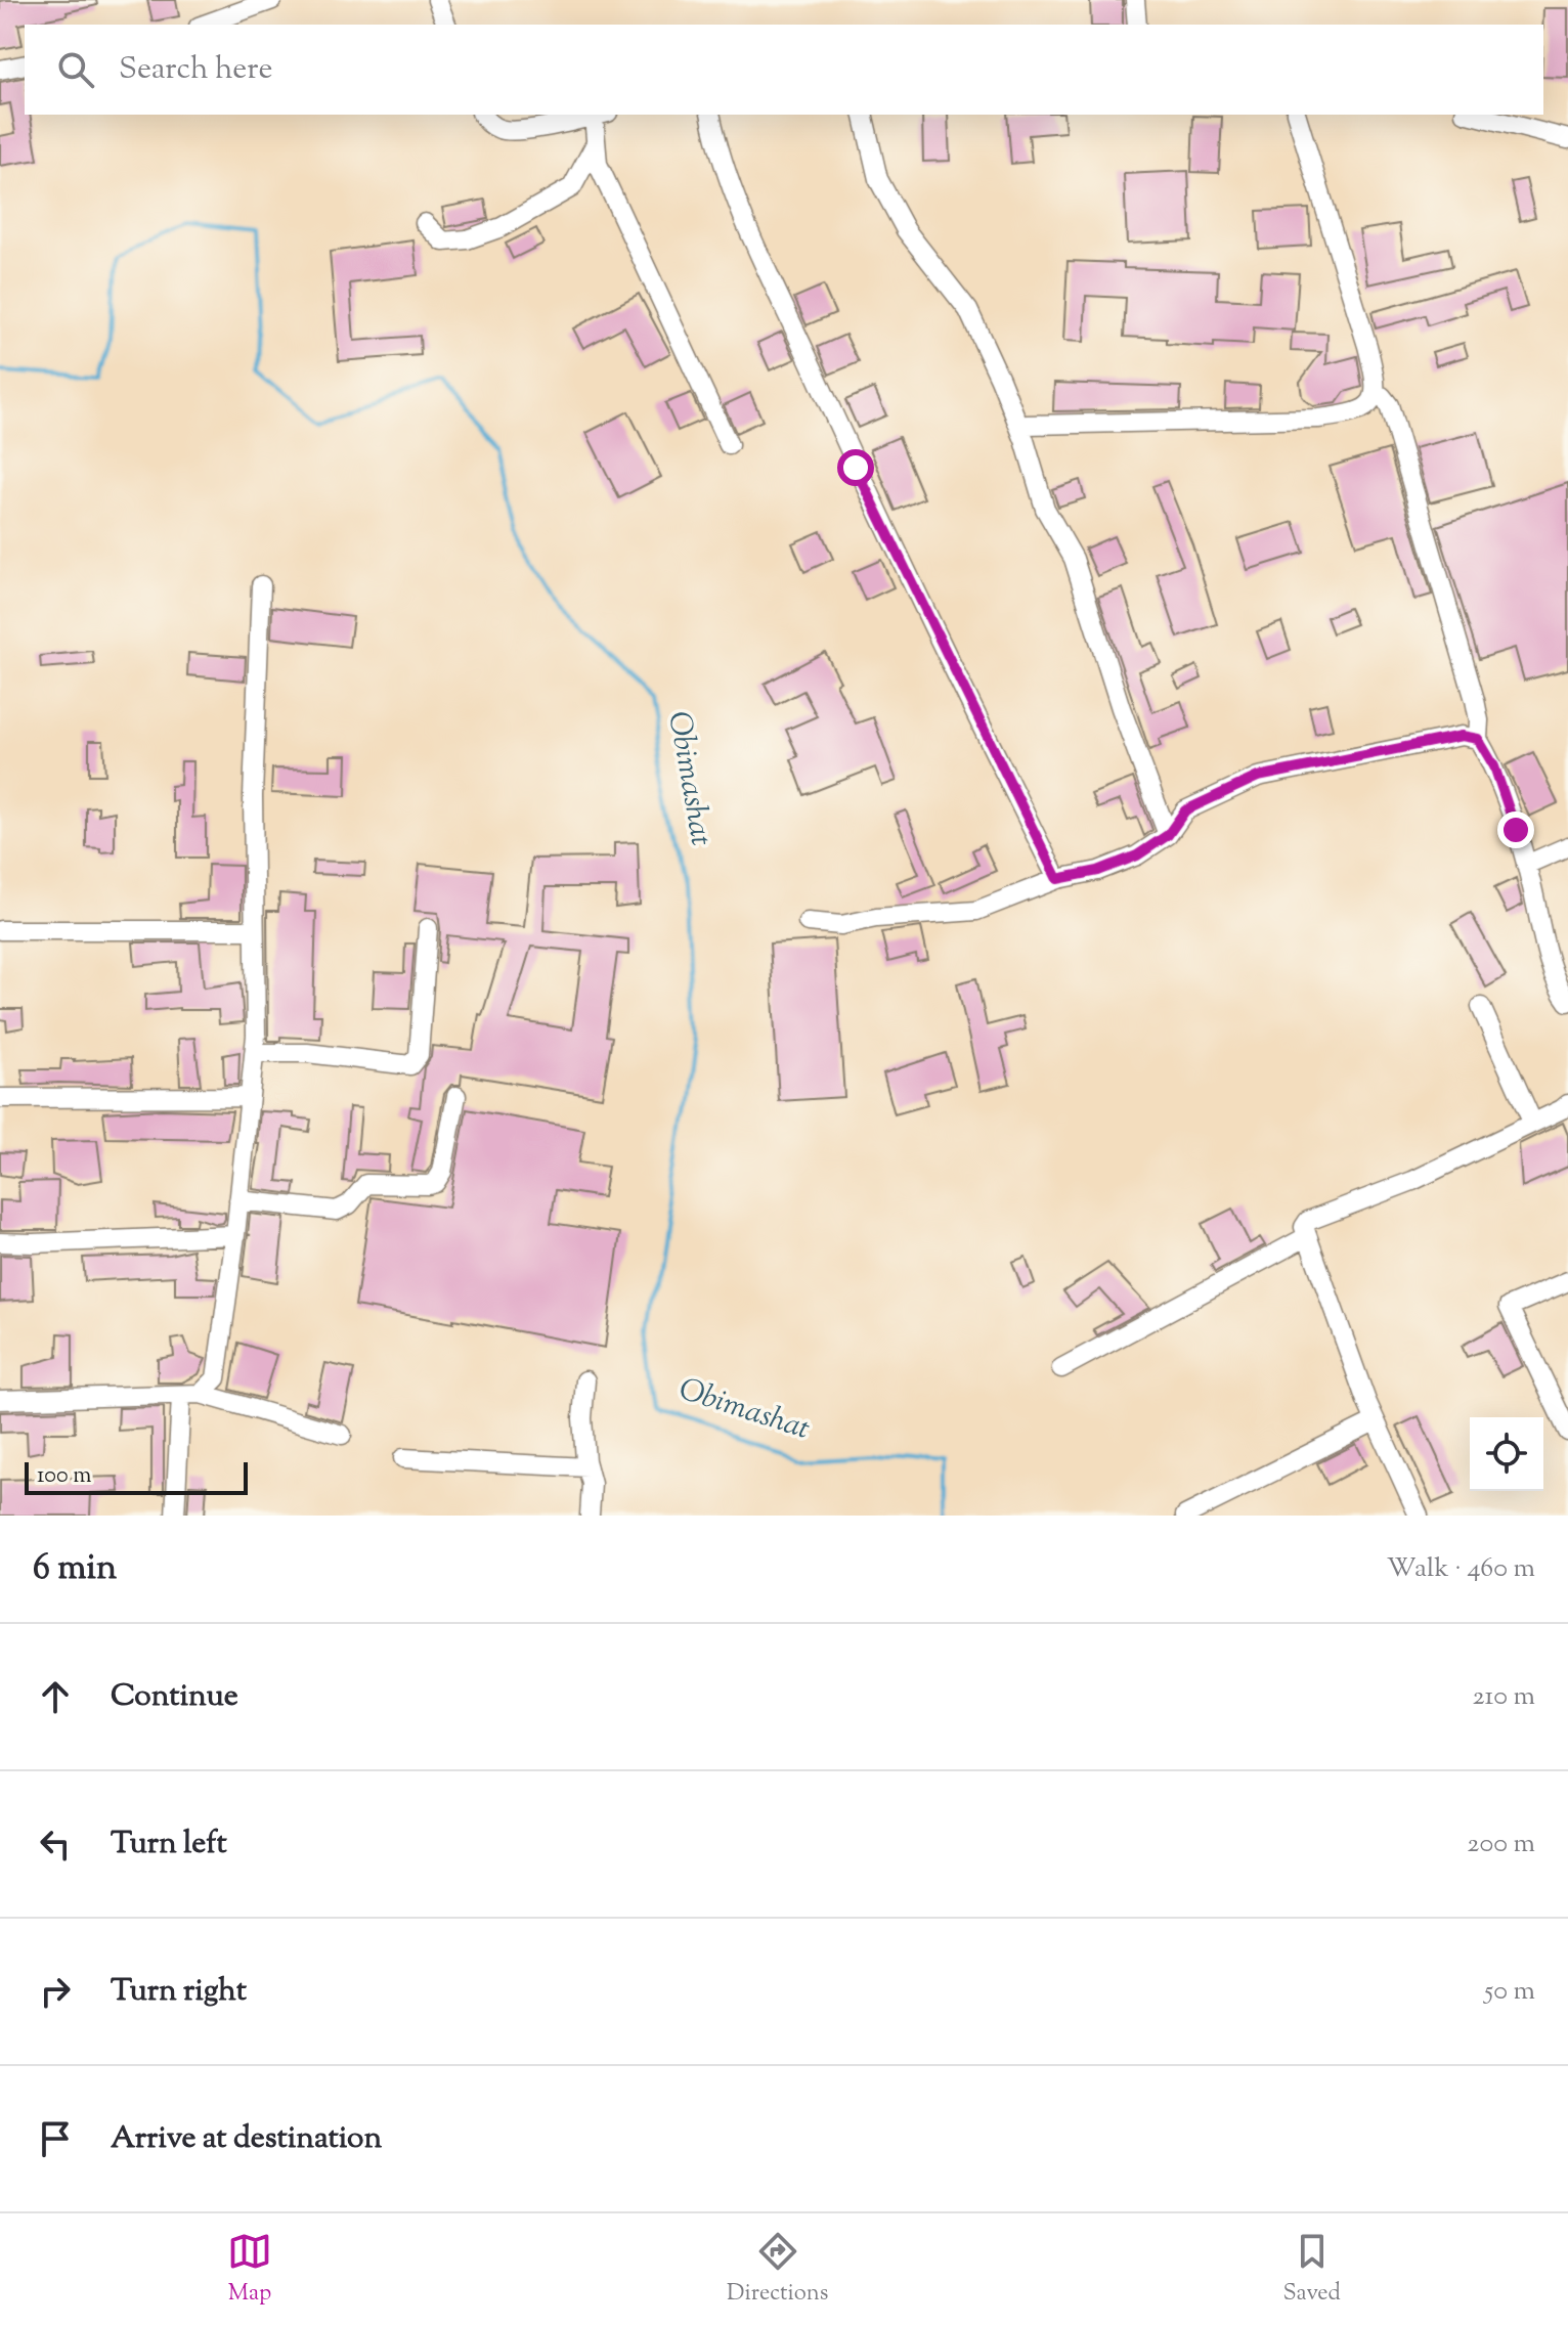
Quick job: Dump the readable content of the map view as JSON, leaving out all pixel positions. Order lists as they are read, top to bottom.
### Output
{
  "water": ["Obimashat"],
  "scale_bar": "100 m",
  "page": {
    "search": "Search here",
    "scale": "100 m",
    "heading": ["6 min", "Walk · 460 m"],
    "list": [
      ["Continue", "210 m"],
      ["Turn left", "200 m"],
      ["Turn right", "50 m"],
      "Arrive at destination"
    ],
    "nav": ["Map", "Directions", "Saved"]
  }
}
